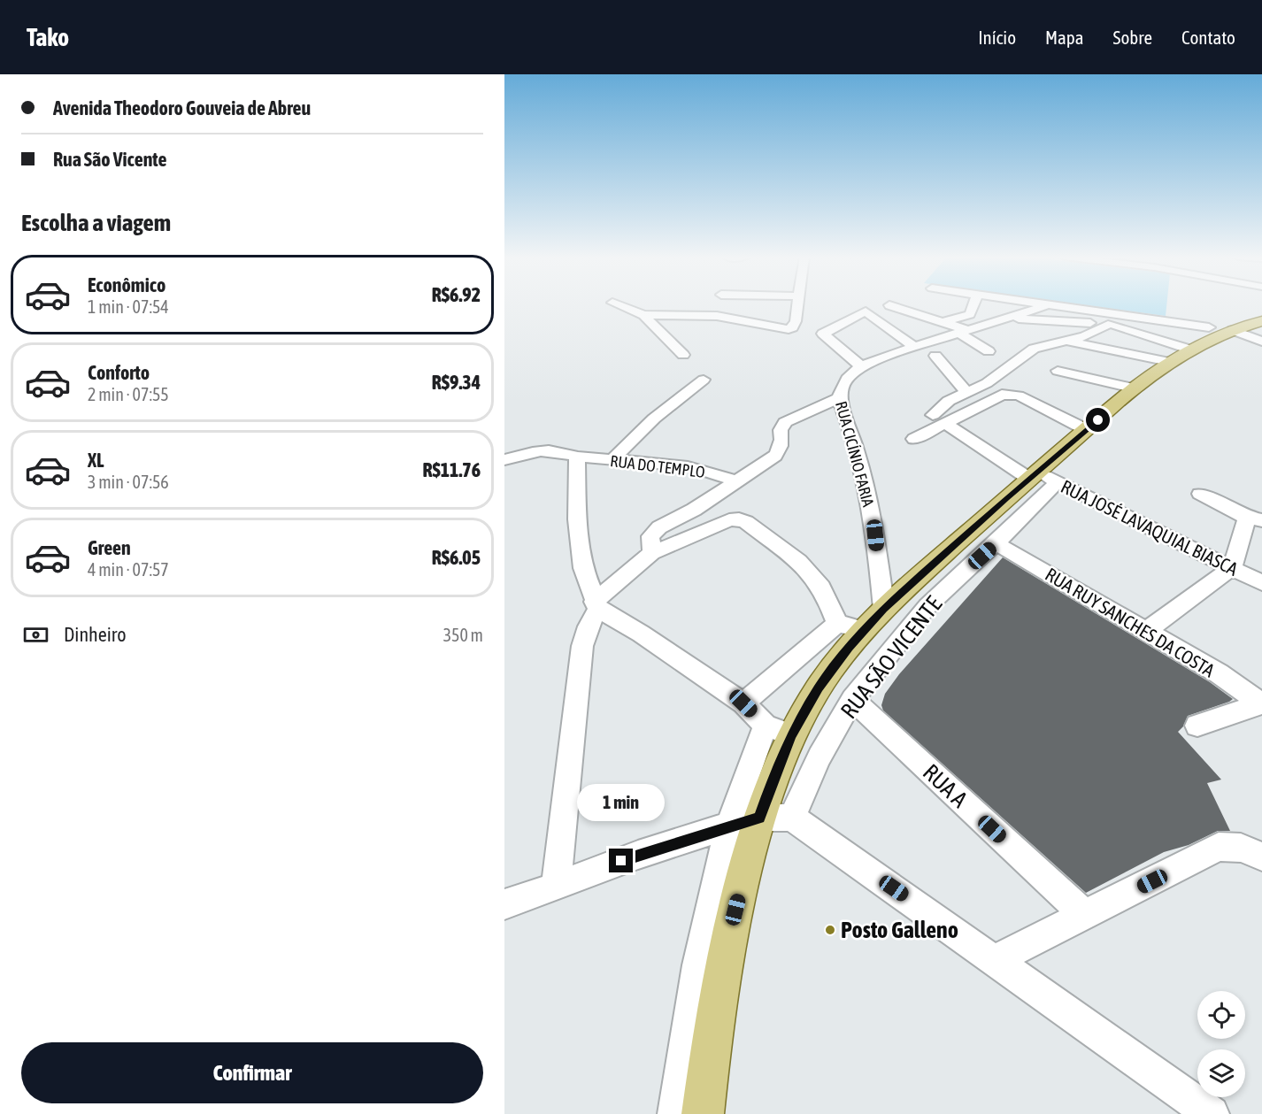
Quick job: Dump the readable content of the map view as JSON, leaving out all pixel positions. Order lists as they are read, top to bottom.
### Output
{
  "streets": {
    "street": [
      "RUA CICÍNIO FARIA",
      "RUA DO TEMPLO",
      "RUA JOSÉ LAVAQUIAL BIASCA",
      "RUA RUY SANCHES DA COSTA",
      "RUA SÃO VICENTE",
      "RUA A"
    ]
  },
  "crossings": [
    ["RUA JOSÉ LAVAQUIAL BIASCA", "RUA SÃO VICENTE"],
    ["RUA RUY SANCHES DA COSTA", "RUA SÃO VICENTE"],
    ["RUA SÃO VICENTE", "RUA A"]
  ],
  "places": ["Posto Galleno"],
  "page": {
    "header": "Tako",
    "nav": [
      "Início",
      "Mapa",
      "Sobre",
      "Contato"
    ],
    "banner": ["Avenida Theodoro Gouveia de Abreu", "Rua São Vicente"],
    "heading": "Escolha a viagem",
    "list": [
      {
        "name": "Econômico",
        "note": "1 min · 07:54",
        "value": "R$6.92"
      },
      {
        "name": "Conforto",
        "note": "2 min · 07:55",
        "value": "R$9.34"
      },
      {
        "name": "XL",
        "note": "3 min · 07:56",
        "value": "R$11.76"
      },
      {
        "name": "Green",
        "note": "4 min · 07:57",
        "value": "R$6.05"
      }
    ],
    "pay": ["Dinheiro", "350 m"],
    "bubble": "1 min",
    "buttons": "Confirmar"
  }
}
